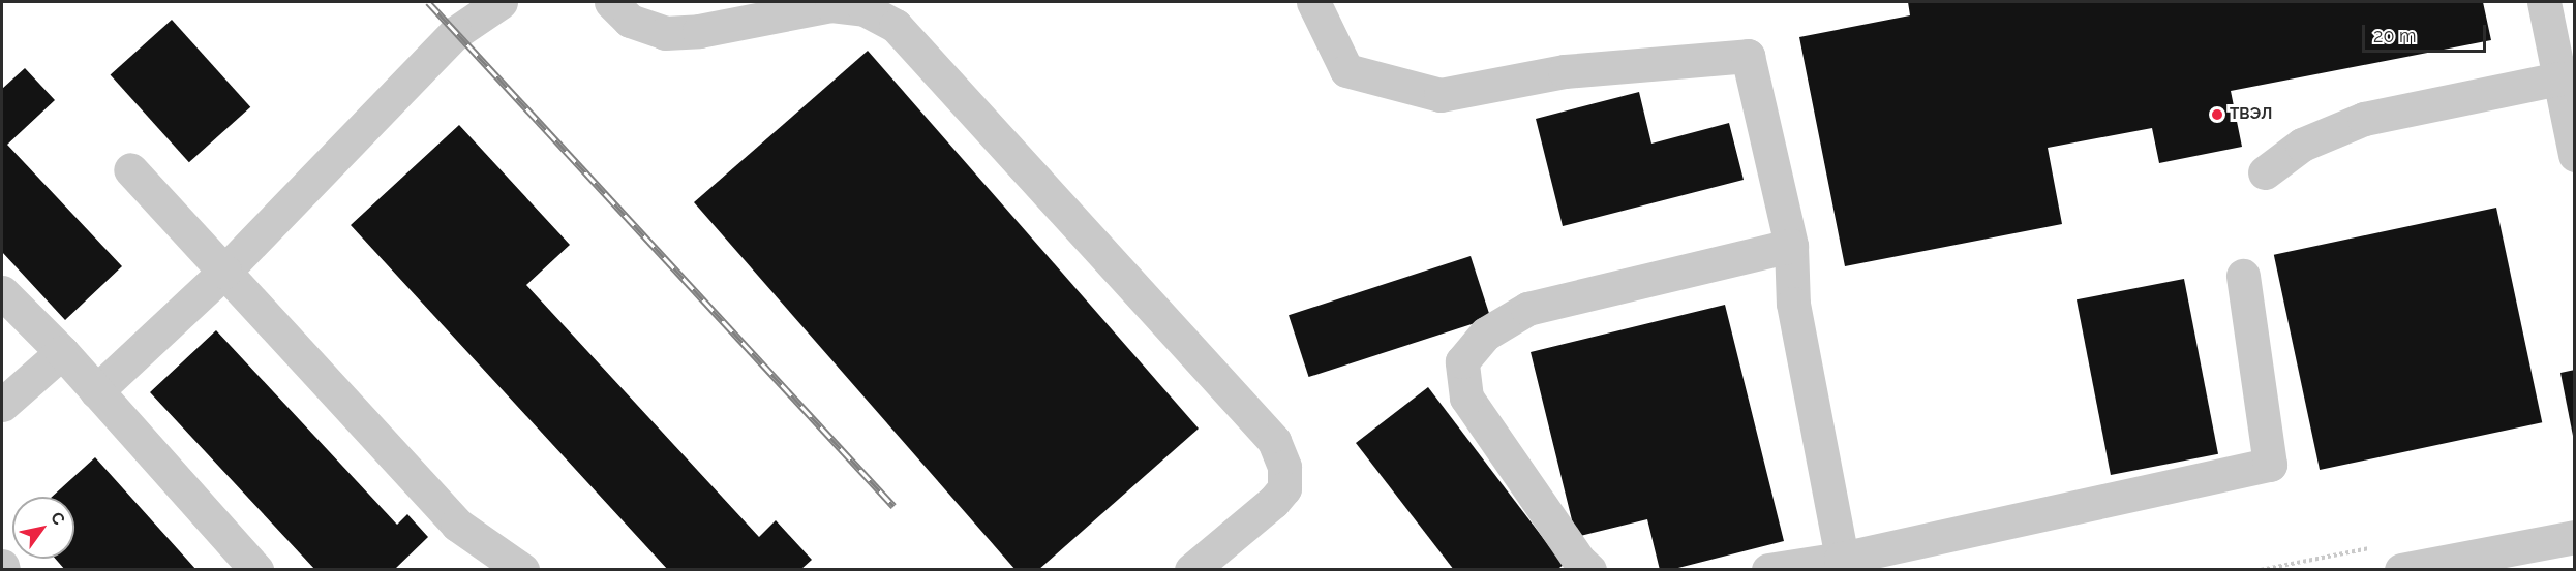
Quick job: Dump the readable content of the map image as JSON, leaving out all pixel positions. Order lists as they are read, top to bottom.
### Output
{
  "places": ["ТВЭЛ"],
  "scale_bar": "20 m",
  "north": "top right"
}
